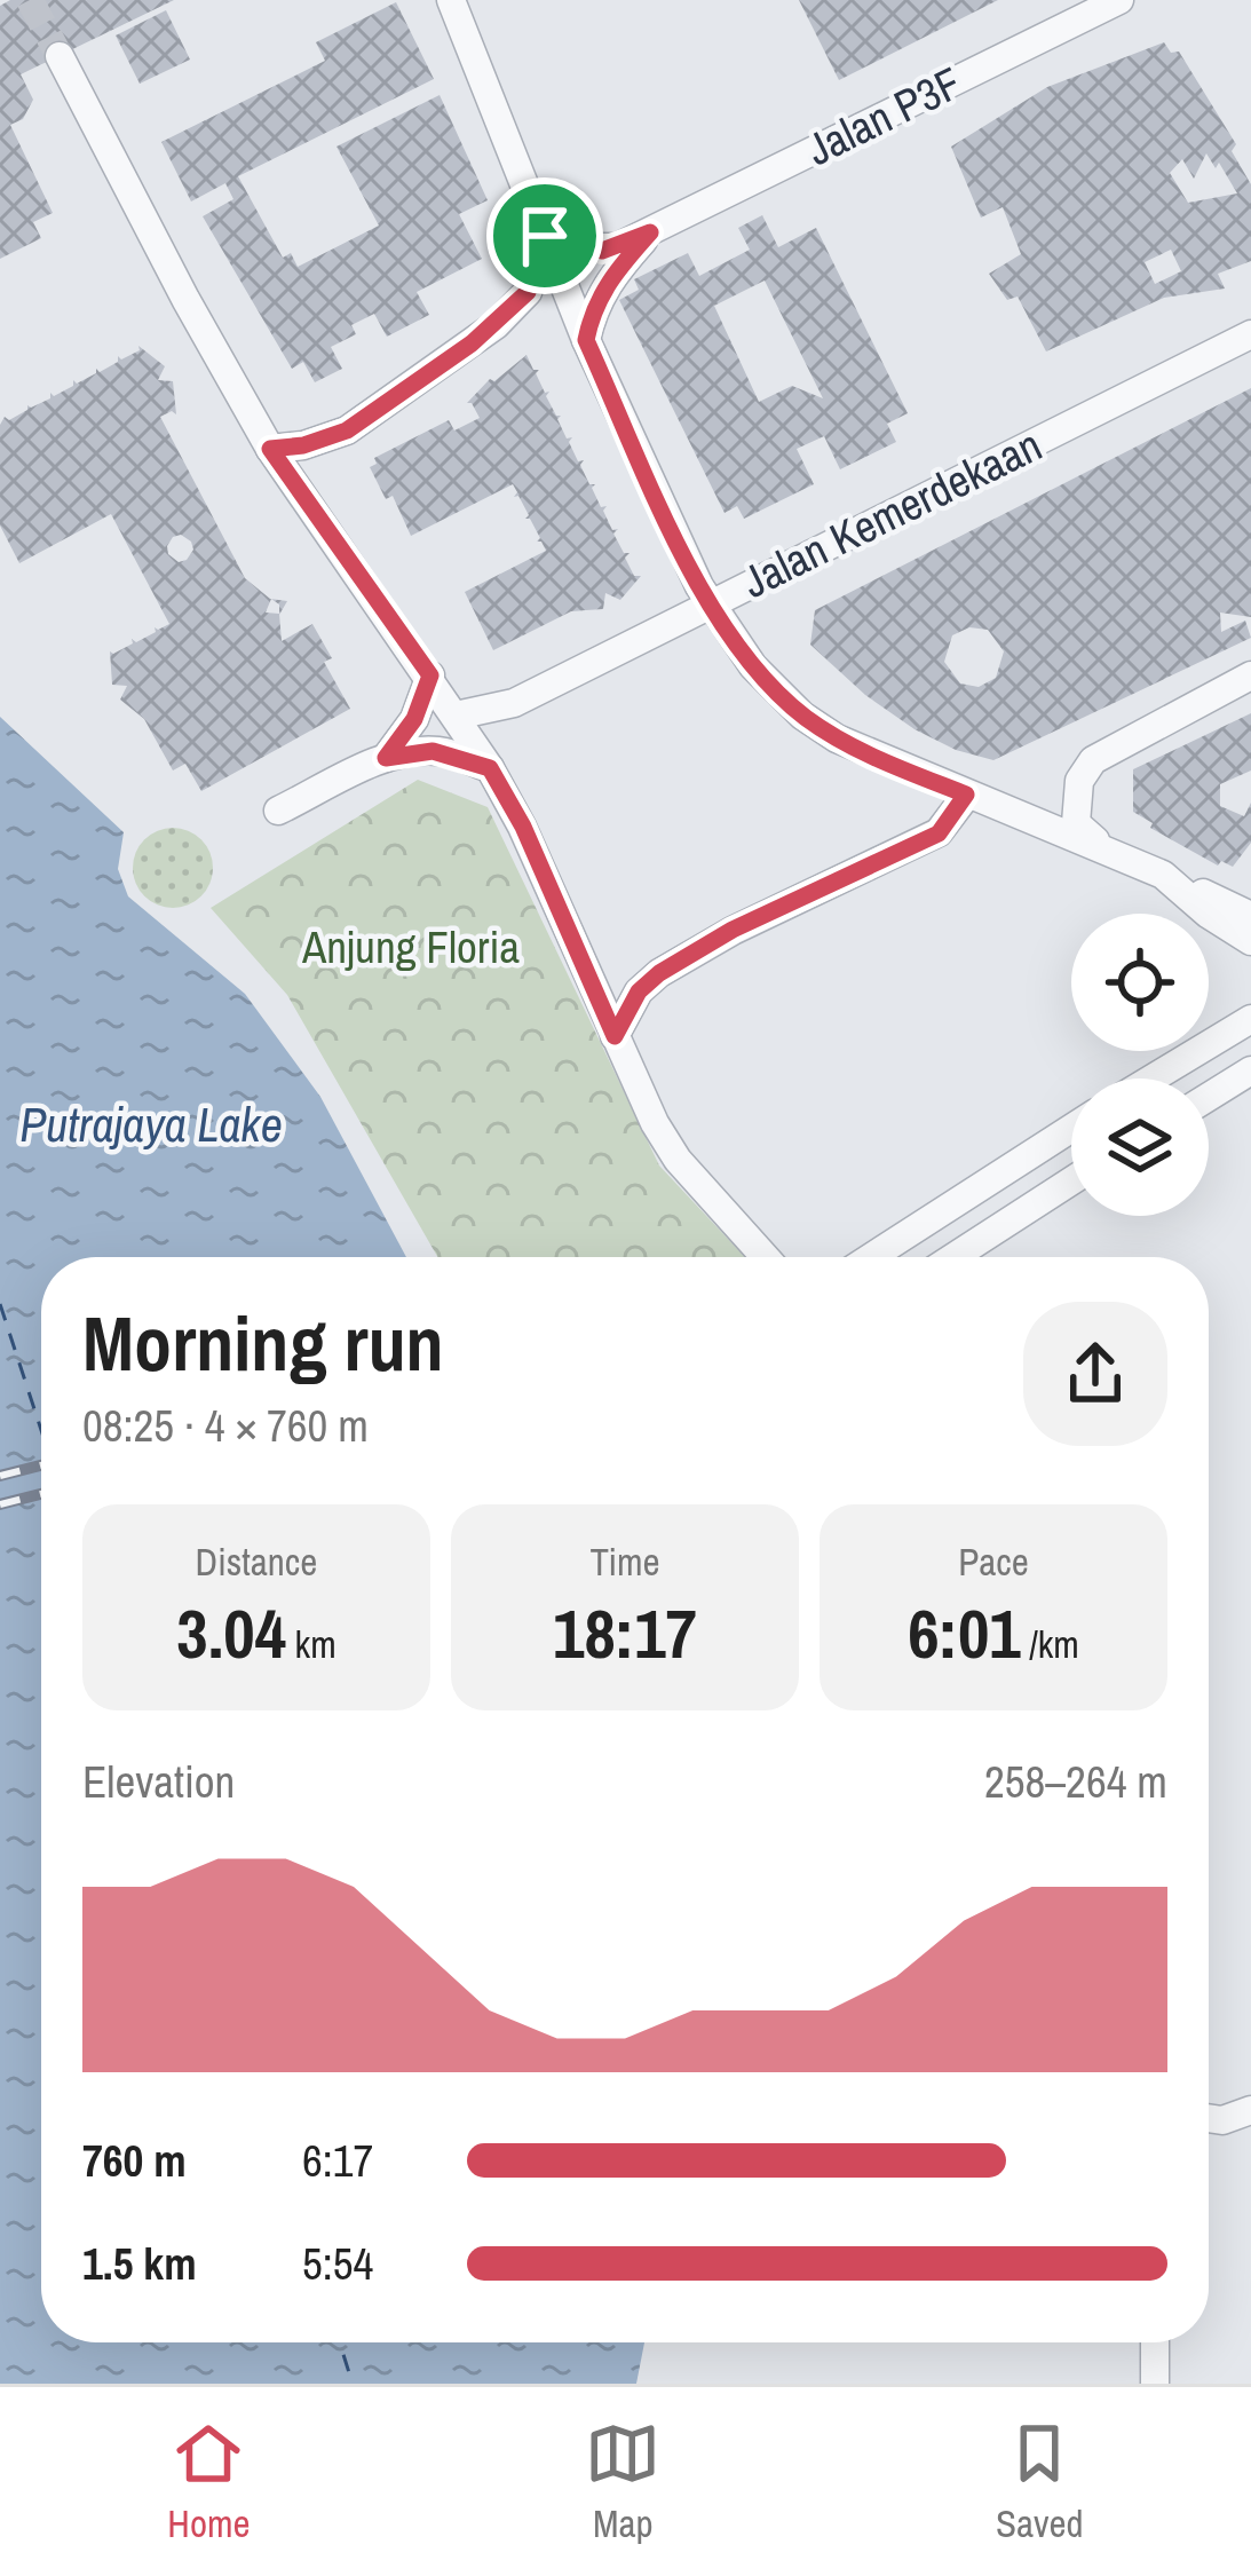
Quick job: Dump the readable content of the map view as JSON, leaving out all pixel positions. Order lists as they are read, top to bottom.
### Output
{
  "streets": {
    "street": ["Jalan P3F", "Jalan Kemerdekaan"]
  },
  "water": ["Putrajaya Lake"],
  "parks": ["Anjung Floria"],
  "page": {
    "heading": ["Morning run", "08:25 · 4 × 760 m"],
    "stats": [
      ["Distance", "3.04 km"],
      ["Time", "18:17"],
      ["Pace", "6:01 /km"]
    ],
    "chart": ["Elevation", "258–264 m"],
    "list": [
      {
        "name": "760 m",
        "note": "6:17"
      },
      {
        "name": "1.5 km",
        "note": "5:54"
      }
    ],
    "tabs": ["Home", "Map", "Saved"]
  }
}
